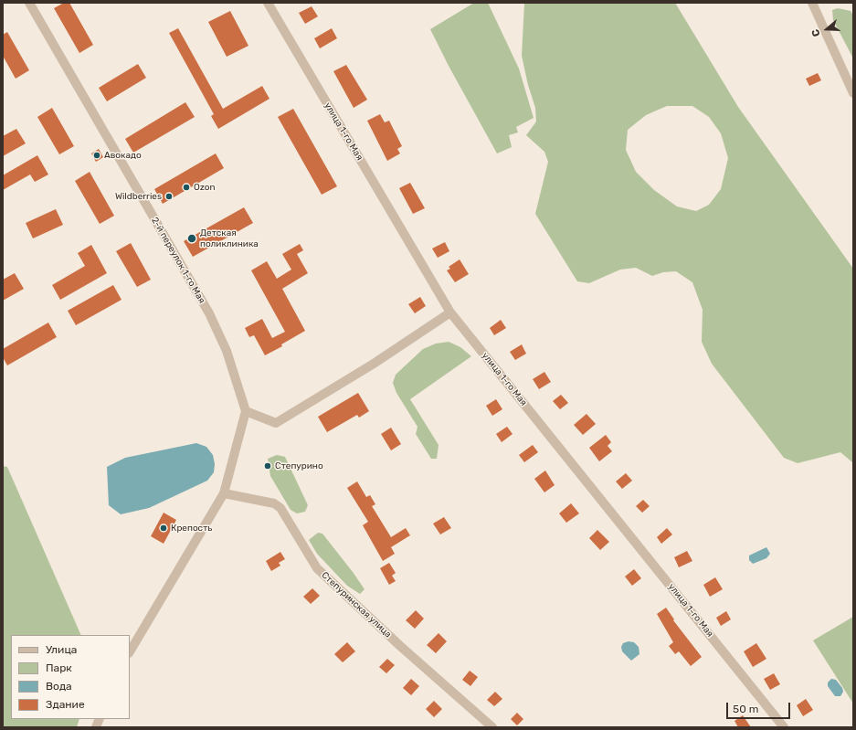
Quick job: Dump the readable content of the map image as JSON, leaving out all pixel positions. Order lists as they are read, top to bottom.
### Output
{
  "streets": {
    "street": ["улица 1-го Мая", "2-й переулок 1-го Мая", "Степуринская улица"]
  },
  "places": [
    "Авокадо",
    "Ozon",
    "Wildberries",
    "Детская поликлиника",
    "Степурино",
    "Крепость"
  ],
  "legend": [
    "Улица",
    "Парк",
    "Вода",
    "Здание"
  ],
  "scale_bar": "50 m",
  "north": "left"
}
